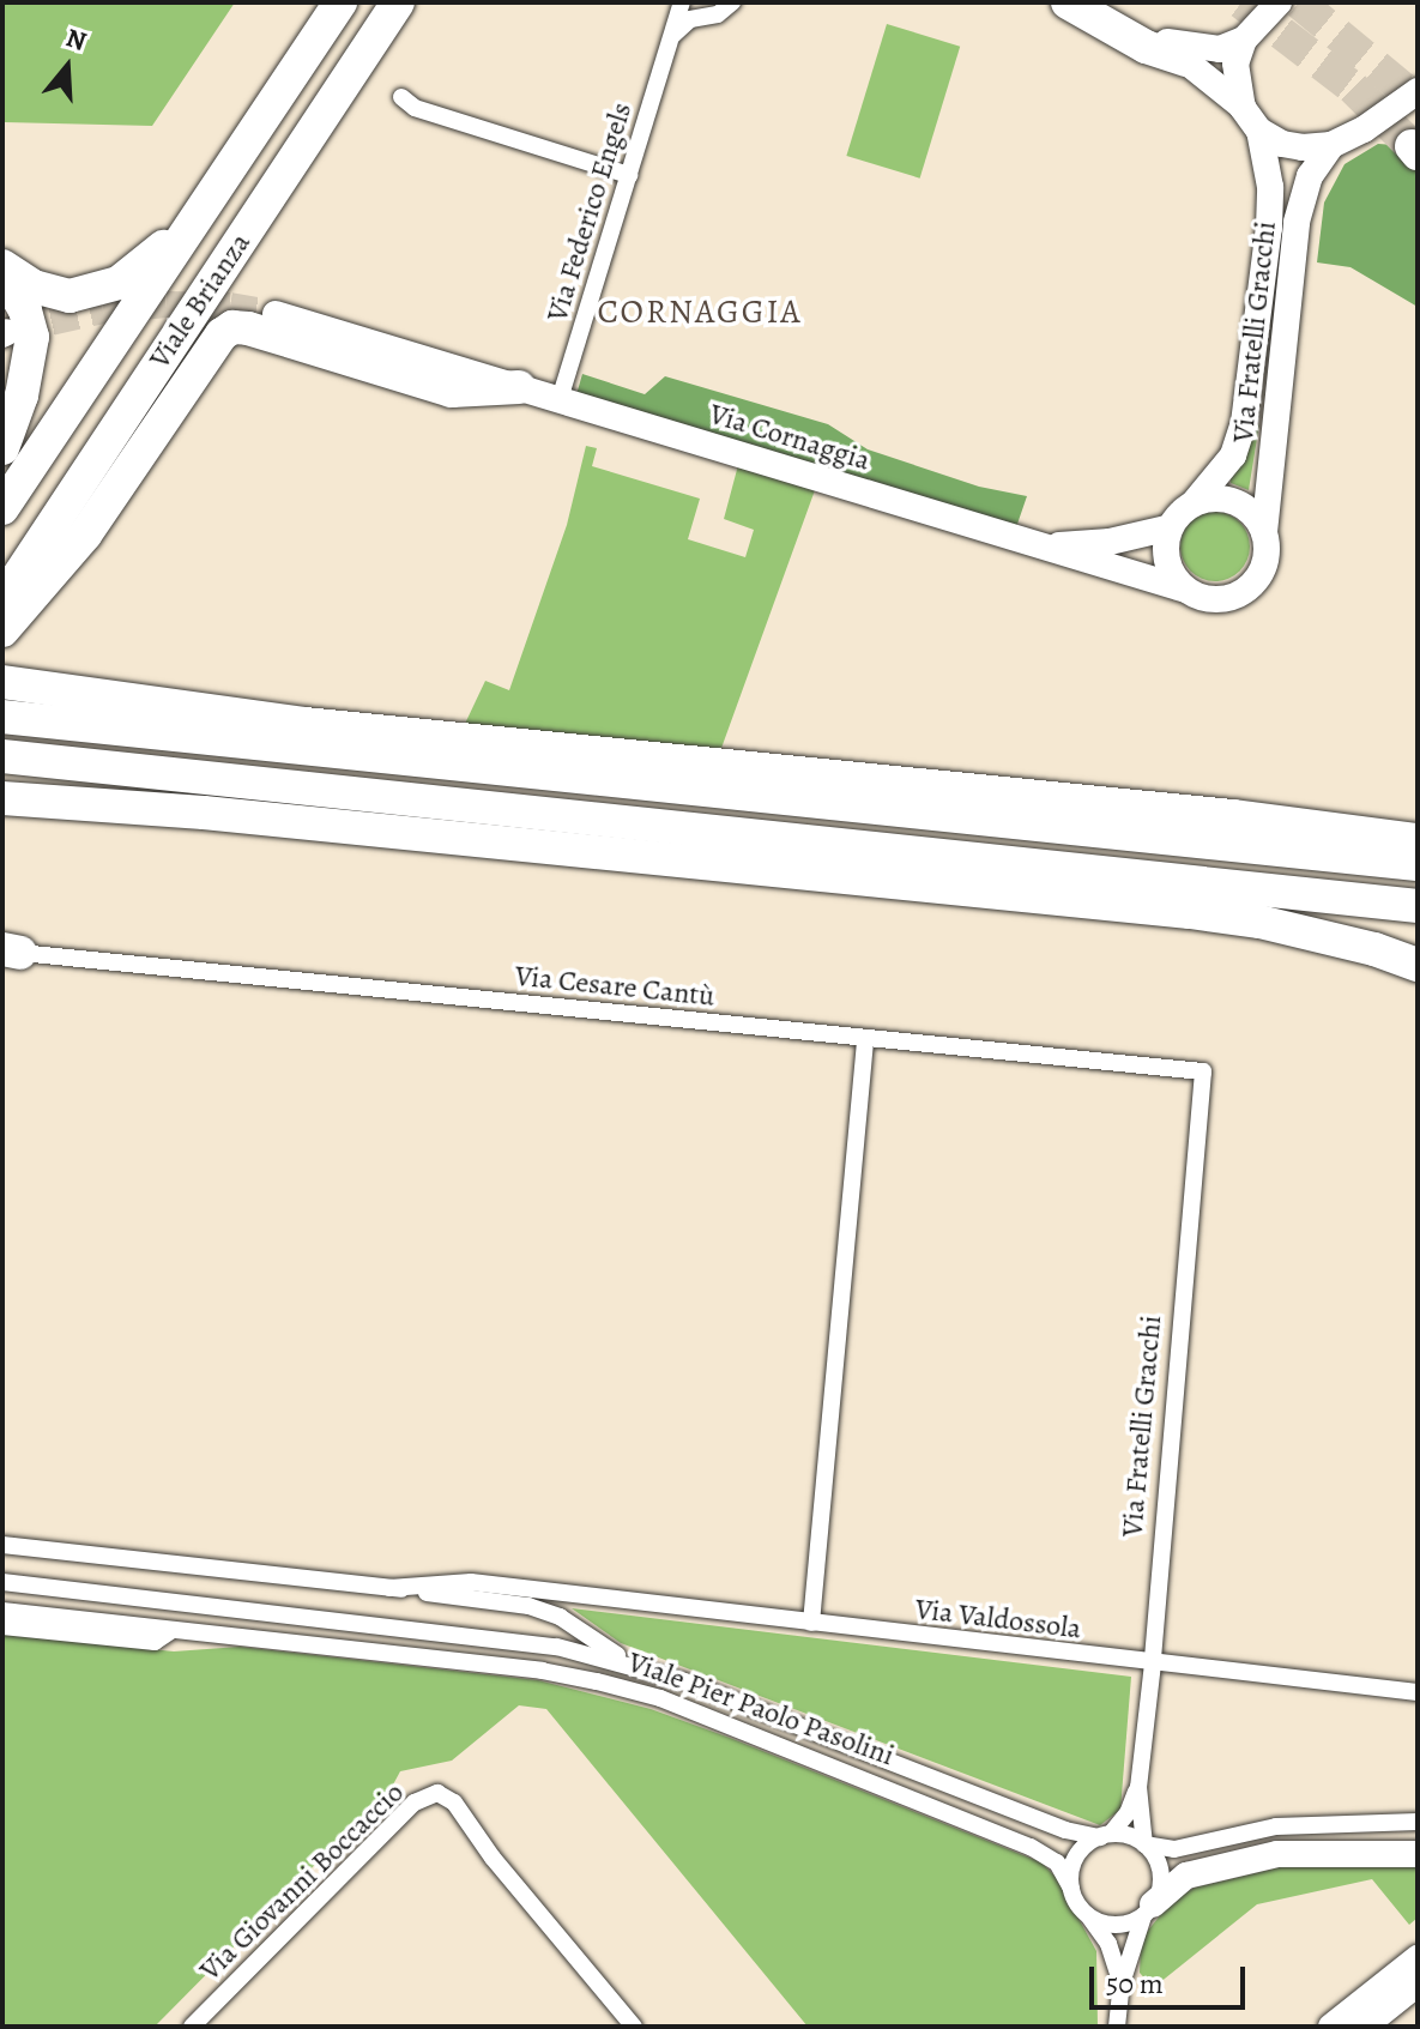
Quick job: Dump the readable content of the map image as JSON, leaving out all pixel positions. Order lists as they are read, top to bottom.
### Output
{
  "streets": {
    "highway": ["Viale Brianza"],
    "street": [
      "Via Federico Engels",
      "Via Fratelli Gracchi",
      "Via Cornaggia",
      "Via Cesare Cantù",
      "Via Valdossola",
      "Viale Pier Paolo Pasolini",
      "Via Giovanni Boccaccio"
    ]
  },
  "crossings": [
    ["Via Federico Engels", "Via Cornaggia"],
    ["Via Fratelli Gracchi", "Via Cornaggia"],
    ["Via Fratelli Gracchi", "Via Cesare Cantù"],
    ["Via Fratelli Gracchi", "Via Valdossola"],
    ["Via Fratelli Gracchi", "Viale Pier Paolo Pasolini"],
    ["Via Valdossola", "Viale Pier Paolo Pasolini"]
  ],
  "districts": ["CORNAGGIA"],
  "scale_bar": "50 m",
  "north": "top"
}
